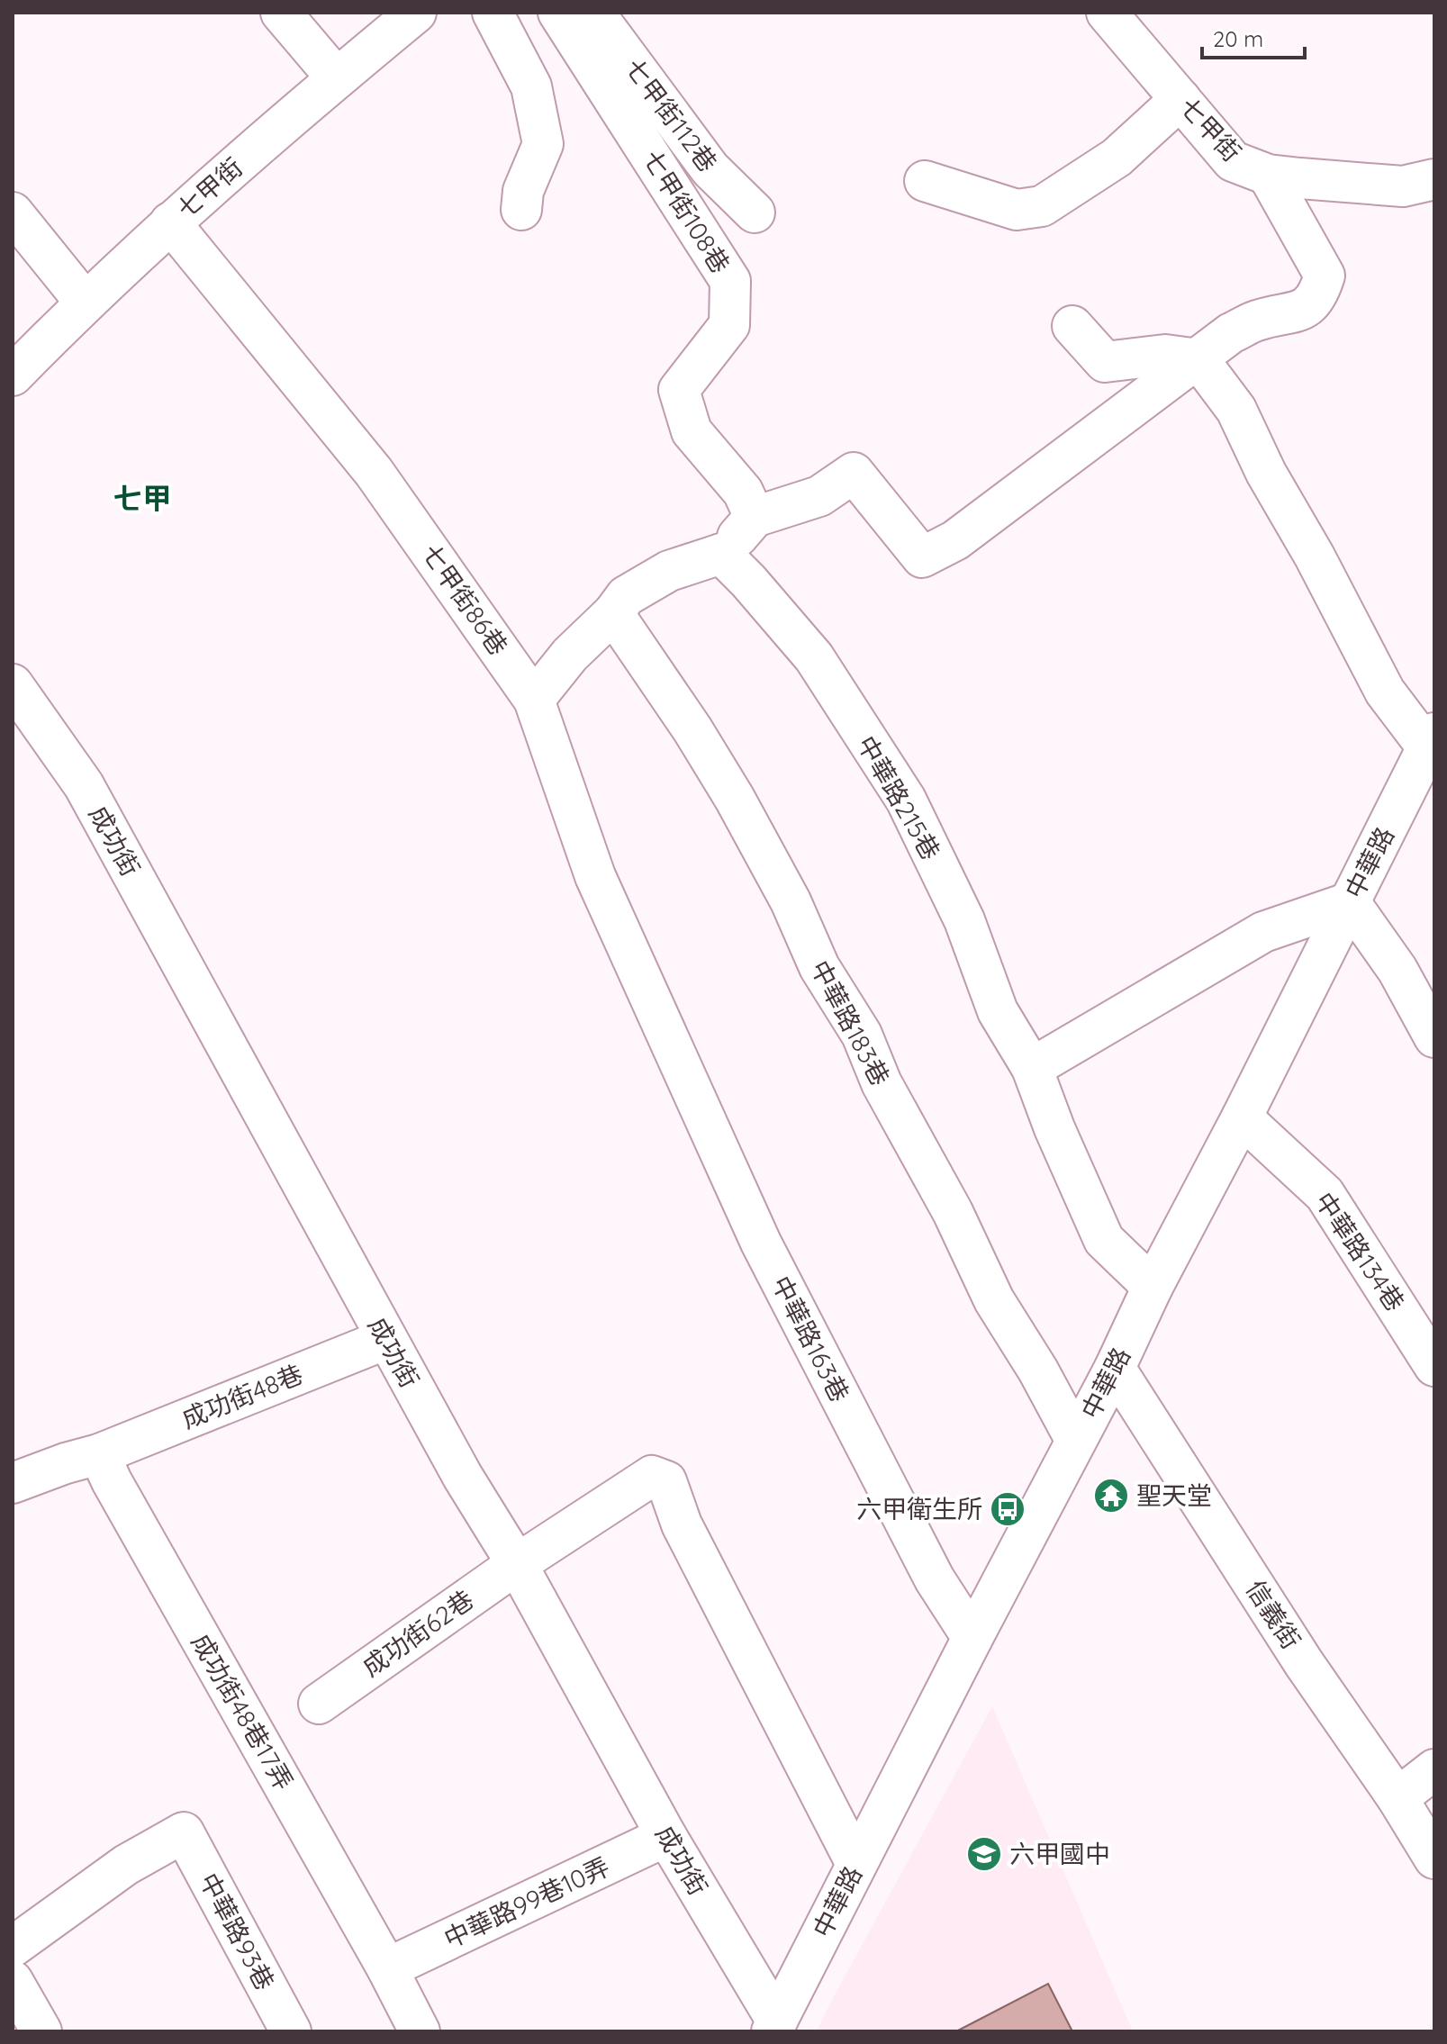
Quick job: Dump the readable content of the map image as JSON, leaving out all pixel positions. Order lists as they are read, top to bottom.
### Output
{
  "streets": {
    "street": [
      "七甲街112巷",
      "七甲街",
      "七甲街108巷",
      "七甲街86巷",
      "中華路215巷",
      "成功街",
      "中華路",
      "中華路183巷",
      "中華路134巷",
      "中華路163巷",
      "成功街48巷",
      "信義街",
      "成功街62巷",
      "成功街48巷17弄",
      "中華路99巷10弄",
      "中華路93巷"
    ]
  },
  "crossings": [
    ["七甲街", "七甲街86巷"],
    ["七甲街86巷", "中華路163巷"],
    ["中華路215巷", "中華路"],
    ["成功街", "中華路"],
    ["成功街", "成功街48巷"],
    ["成功街", "成功街62巷"],
    ["成功街", "中華路99巷10弄"],
    ["中華路", "中華路183巷"],
    ["中華路", "中華路134巷"],
    ["中華路", "中華路163巷"],
    ["中華路", "信義街"],
    ["中華路", "成功街62巷"],
    ["成功街48巷", "成功街48巷17弄"],
    ["成功街48巷17弄", "中華路99巷10弄"]
  ],
  "districts": ["七甲"],
  "places": {
    "temple": ["聖天堂"],
    "bus stop": ["六甲衛生所"],
    "school or university": ["六甲國中"]
  },
  "scale_bar": "20 m"
}
